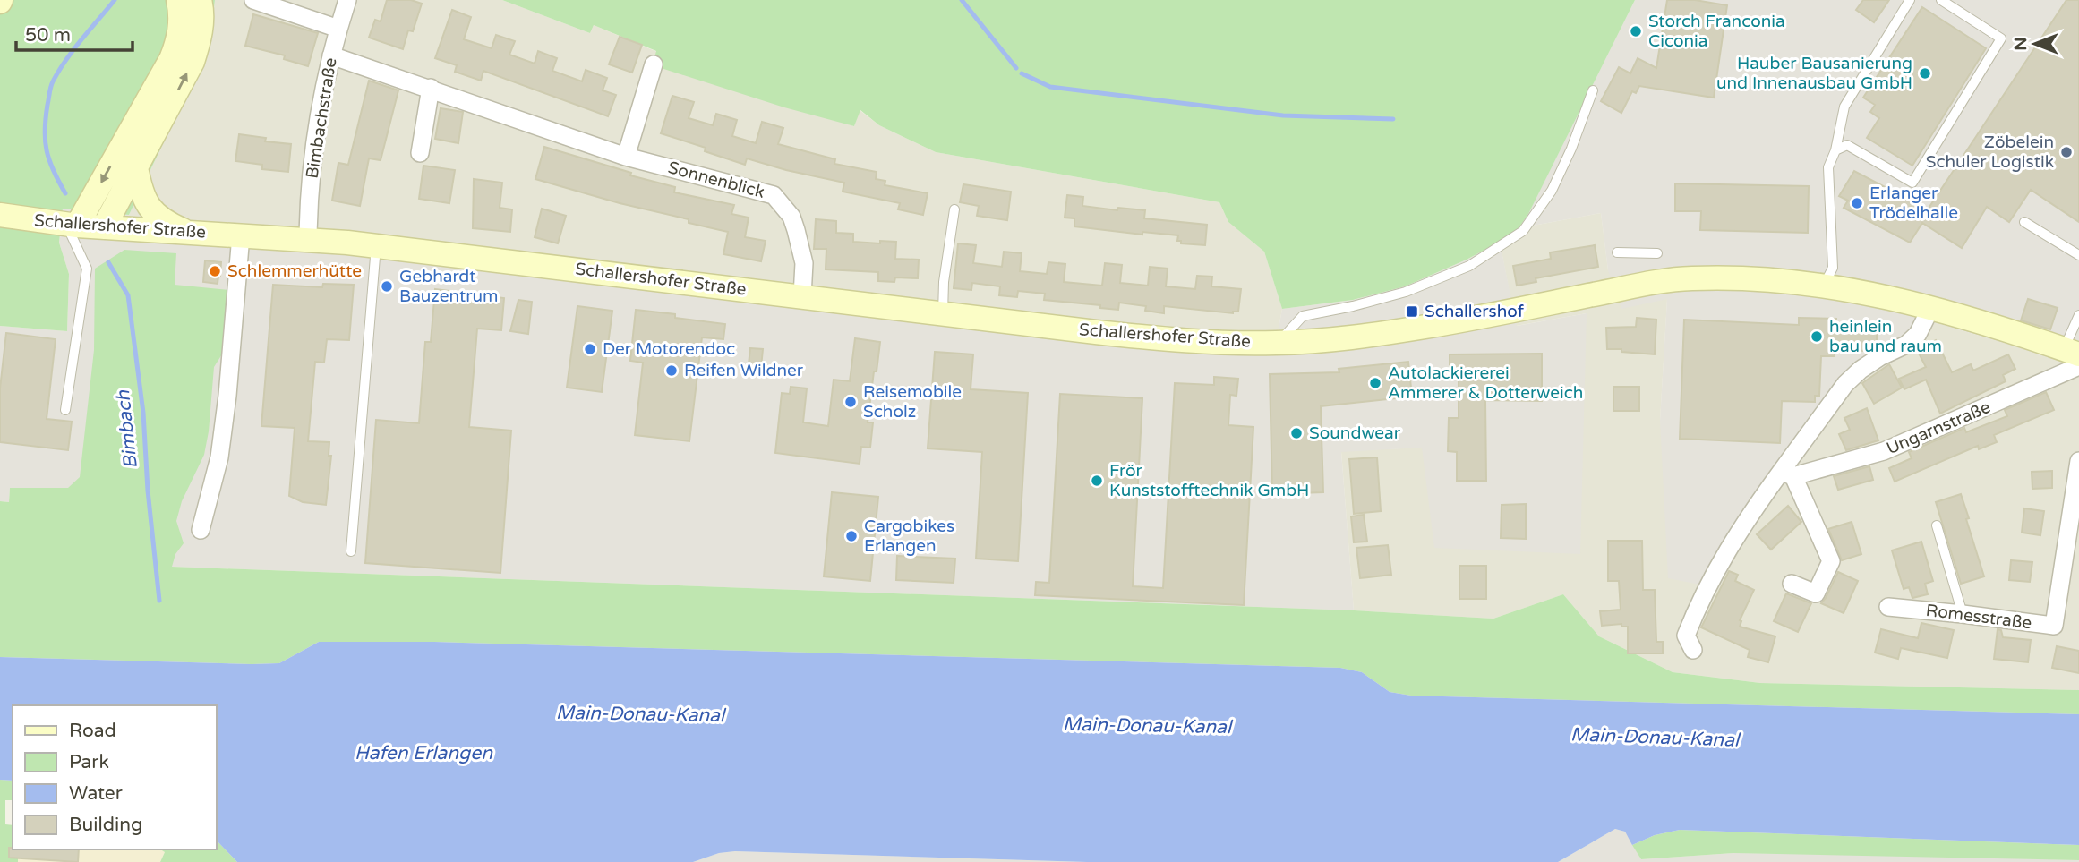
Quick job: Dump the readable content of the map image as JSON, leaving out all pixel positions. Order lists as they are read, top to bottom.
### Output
{
  "streets": {
    "street": [
      "Bimbachstraße",
      "Sonnenblick",
      "Schallershofer Straße",
      "Ungarnstraße",
      "Romesstraße"
    ]
  },
  "crossings": [
    ["Bimbachstraße", "Sonnenblick"],
    ["Bimbachstraße", "Schallershofer Straße"],
    ["Sonnenblick", "Schallershofer Straße"],
    ["Schallershofer Straße", "Ungarnstraße"]
  ],
  "water": ["Bimbach", "Main-Donau-Kanal", "Hafen Erlangen"],
  "places": {
    "other": [
      "Storch Franconia Ciconia",
      "Hauber Bausanierung und Innenausbau GmbH",
      "Zöbelein Schuler Logistik",
      "Erlanger Trödelhalle",
      "Schlemmerhütte",
      "Gebhardt Bauzentrum",
      "heinlein bau und raum",
      "Der Motorendoc",
      "Reifen Wildner",
      "Autolackiererei Ammerer & Dotterweich",
      "Reisemobile Scholz",
      "Soundwear",
      "Frör Kunststofftechnik GmbH",
      "Cargobikes Erlangen"
    ],
    "transit": ["Schallershof"]
  },
  "legend": [
    "Road",
    "Park",
    "Water",
    "Building"
  ],
  "scale_bar": "50 m",
  "north": "left"
}
